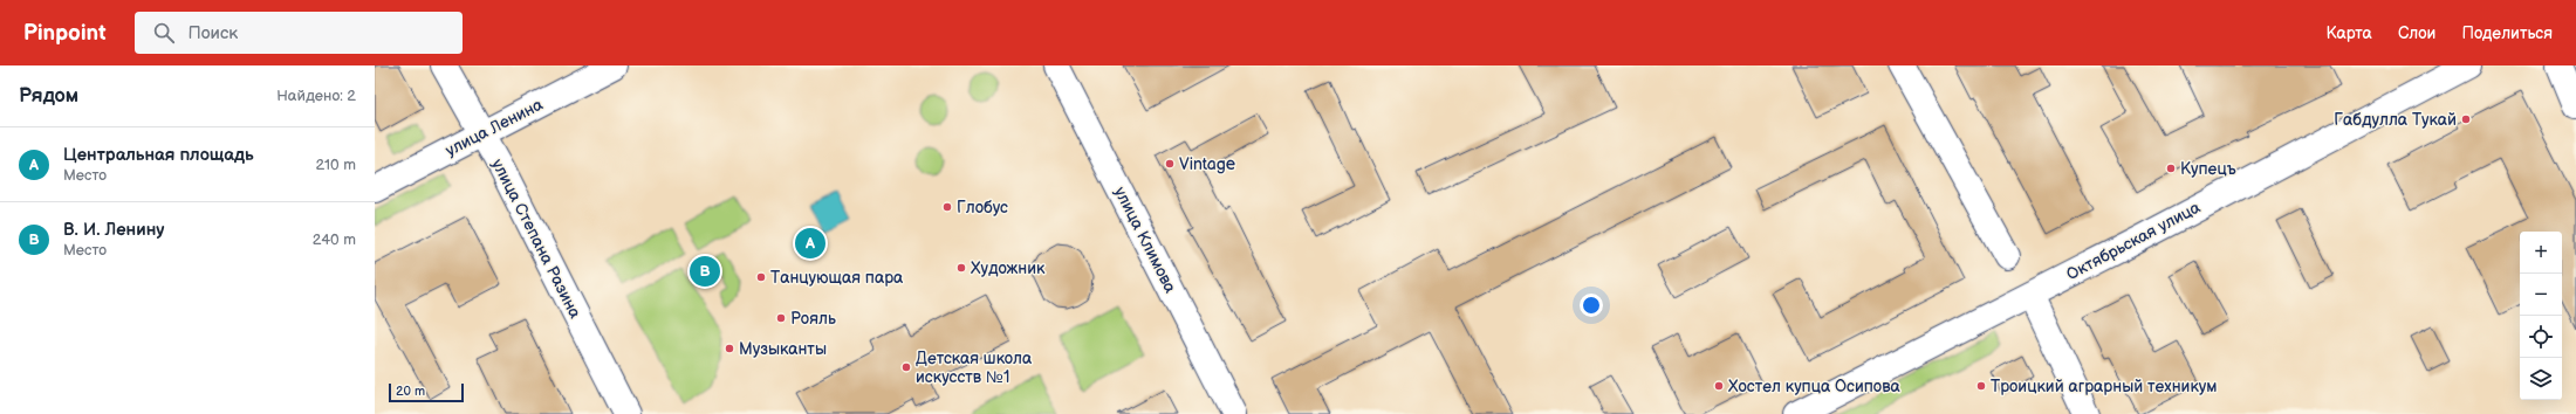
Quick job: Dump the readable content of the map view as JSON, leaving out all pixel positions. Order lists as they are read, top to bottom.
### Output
{
  "streets": {
    "street": [
      "улица Ленина",
      "улица Степана Разина",
      "улица Климова",
      "Октябрьская улица"
    ]
  },
  "crossings": [
    ["улица Ленина", "улица Степана Разина"]
  ],
  "places": [
    "Габдулла Тукай",
    "Vintage",
    "Купецъ",
    "Глобус",
    "Художник",
    "Танцующая пара",
    "Рояль",
    "Музыканты",
    "Детская школа искусств №1",
    "Хостел купца Осипова",
    "Троицкий аграрный техникум"
  ],
  "scale_bar": "20 m",
  "page": {
    "header": "Pinpoint",
    "search": "Поиск",
    "nav": ["Карта", "Слои", "Поделиться"],
    "heading": ["Рядом", "Найдено: 2"],
    "list": [
      {
        "mark": "A",
        "name": "Центральная площадь",
        "note": "Место",
        "value": "210 m"
      },
      {
        "mark": "B",
        "name": "В. И. Ленину",
        "note": "Место",
        "value": "240 m"
      }
    ],
    "pins": ["A", "B"],
    "map_buttons": ["+", "−"],
    "scale": "20 m"
  }
}
